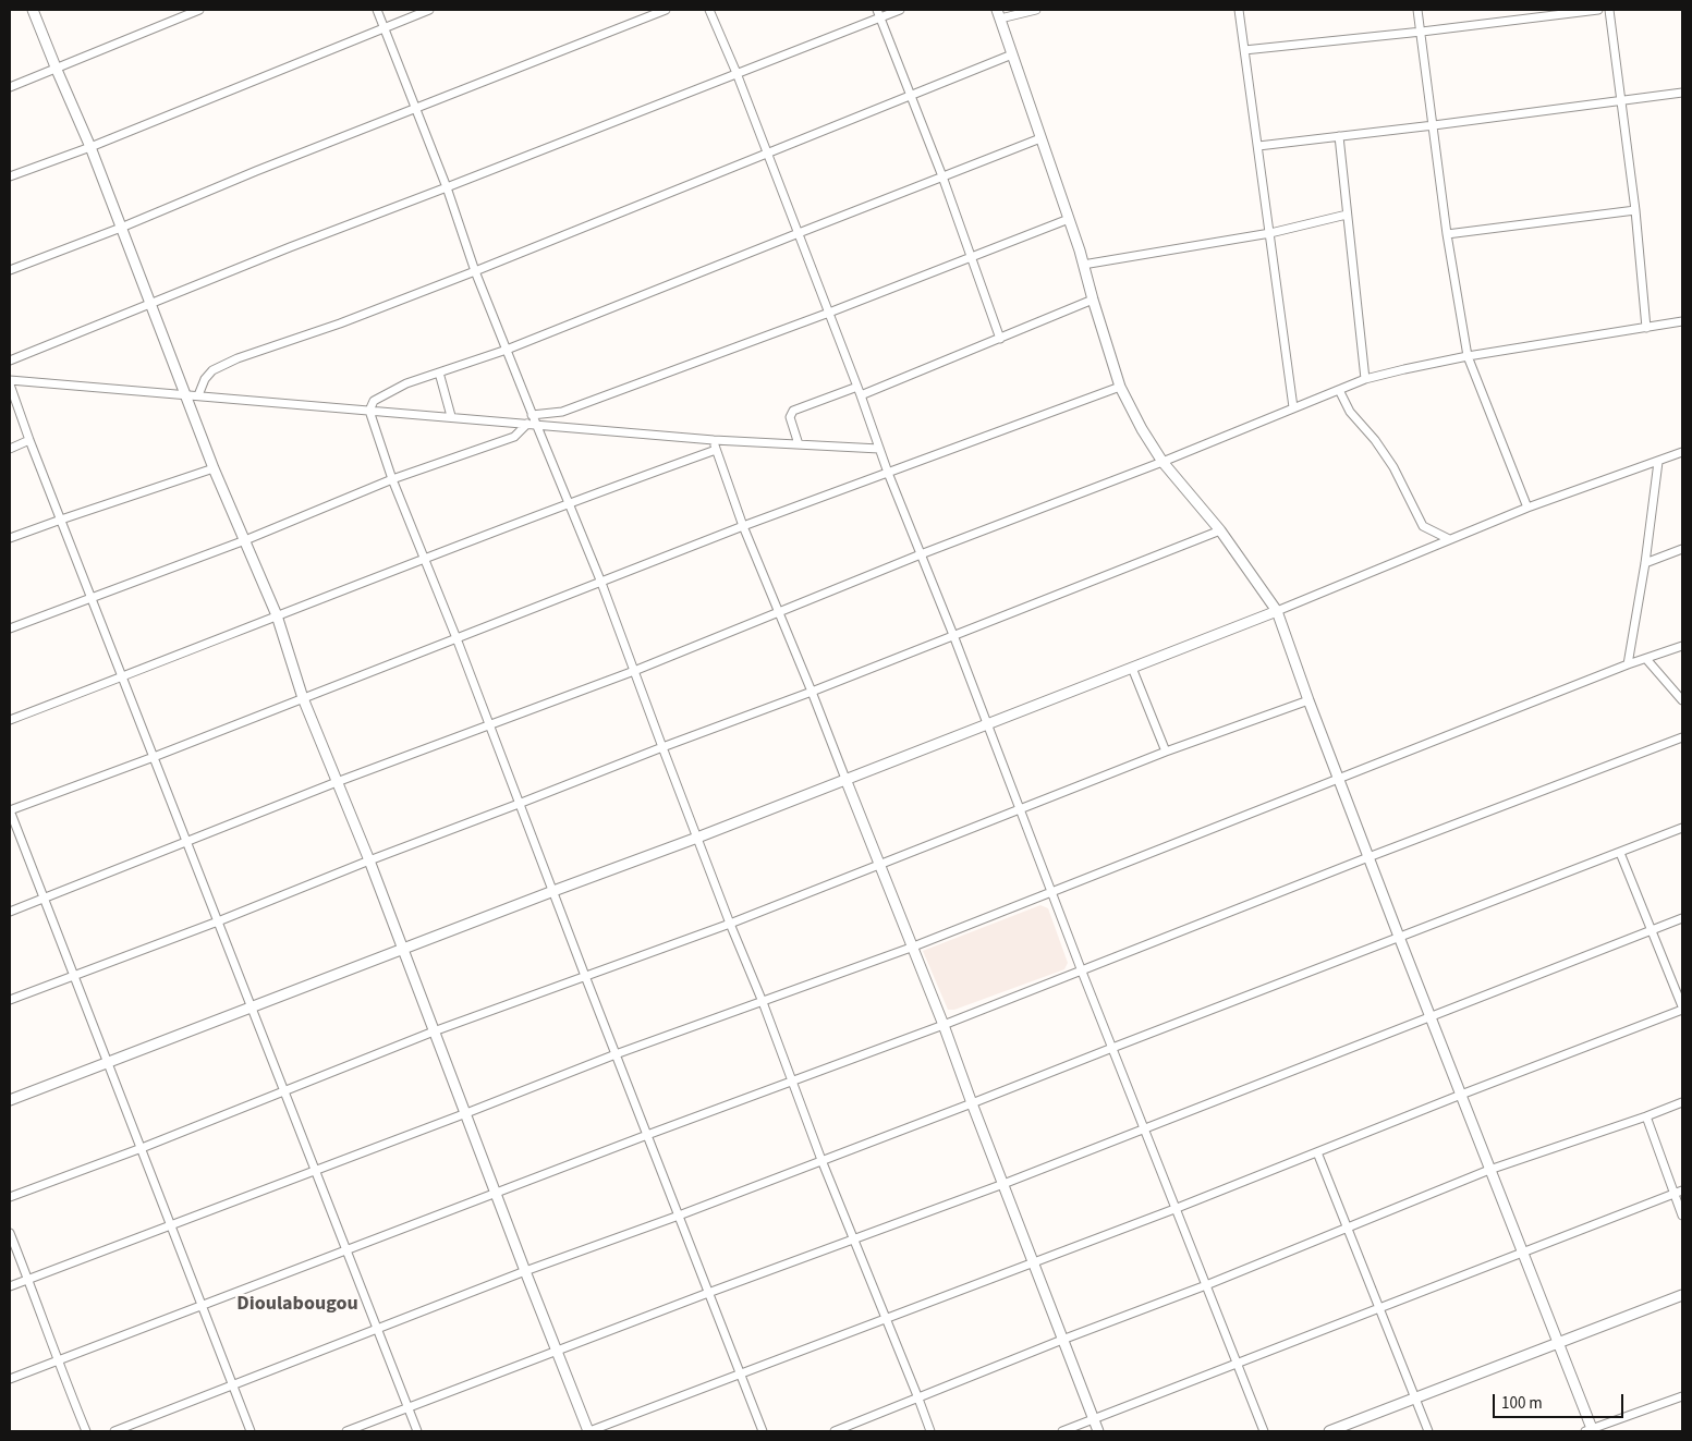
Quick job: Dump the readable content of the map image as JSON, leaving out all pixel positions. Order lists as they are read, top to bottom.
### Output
{
  "districts": ["Dioulabougou"],
  "scale_bar": "100 m"
}
